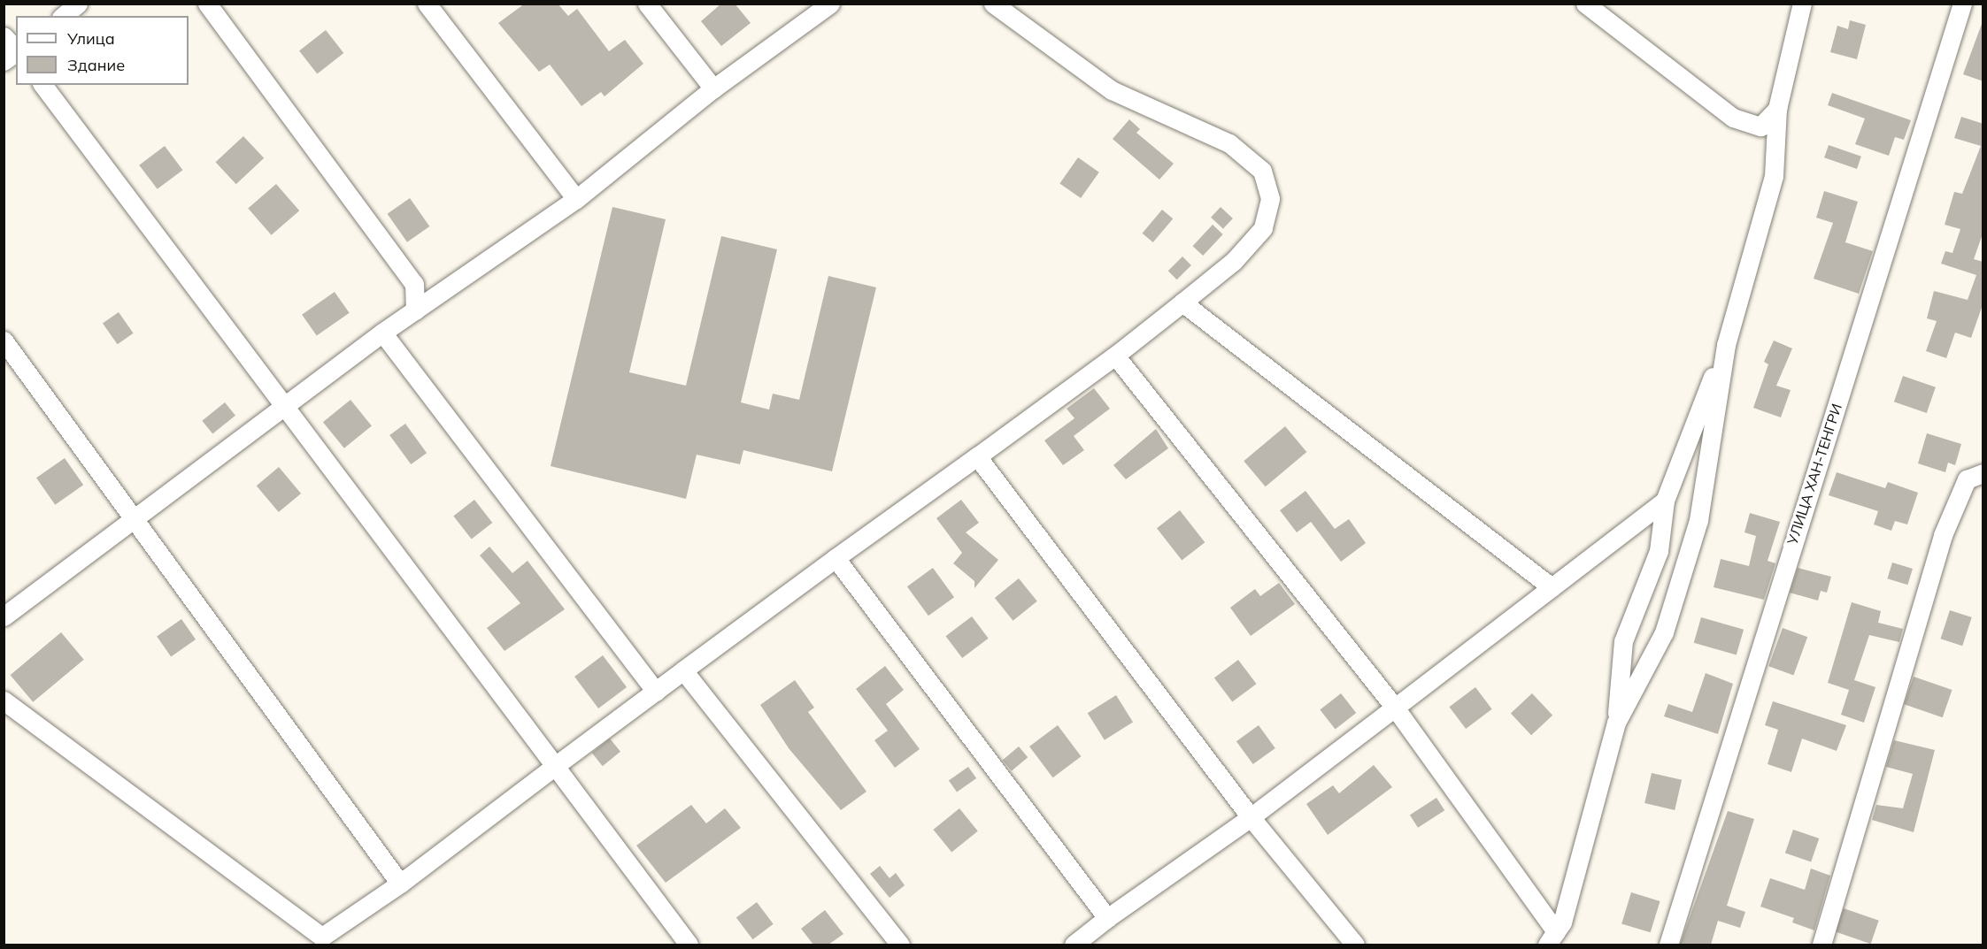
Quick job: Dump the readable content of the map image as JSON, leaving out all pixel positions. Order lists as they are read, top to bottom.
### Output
{
  "streets": {
    "street": ["УЛИЦА ХАН-ТЕНГРИ"]
  },
  "legend": ["Улица", "Здание"]
}
